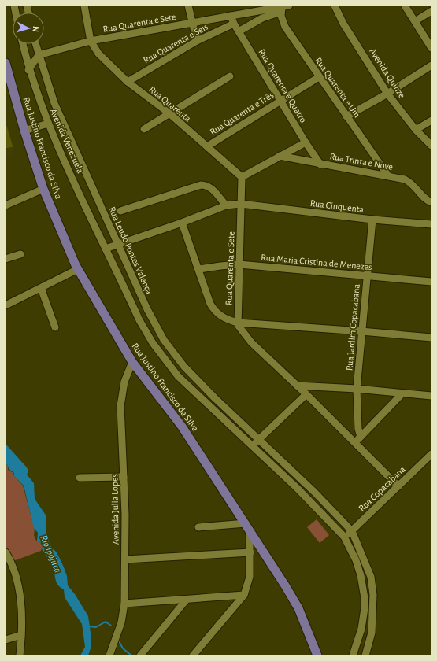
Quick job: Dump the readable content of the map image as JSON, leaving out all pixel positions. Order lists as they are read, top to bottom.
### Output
{
  "streets": {
    "main road": ["Rua Justino Francisco da Silva"],
    "street": [
      "Rua Quarenta e Sete",
      "Rua Quarenta e Seis",
      "Avenida Quinze",
      "Rua Quarenta e Quatro",
      "Rua Quarenta e Um",
      "Rua Quarenta",
      "Rua Quarenta e Três",
      "Avenida Venezuela",
      "Rua Trinta e Nove",
      "Rua Cinquenta",
      "Rua Leudo Pontes Valença",
      "Rua Maria Cristina de Menezes",
      "Rua Jardim Copacabana",
      "Rua Copacabana",
      "Avenida Julia Lopes"
    ]
  },
  "crossings": [
    ["Rua Quarenta e Sete", "Rua Quarenta e Quatro"],
    ["Rua Quarenta e Sete", "Rua Quarenta e Um"],
    ["Rua Quarenta e Sete", "Rua Quarenta"],
    ["Rua Quarenta e Sete", "Rua Cinquenta"],
    ["Rua Quarenta e Sete", "Rua Leudo Pontes Valença"],
    ["Rua Quarenta e Sete", "Rua Maria Cristina de Menezes"],
    ["Rua Quarenta e Seis", "Rua Quarenta e Quatro"],
    ["Rua Quarenta e Seis", "Rua Quarenta"],
    ["Rua Quarenta e Quatro", "Rua Quarenta e Três"],
    ["Rua Quarenta e Quatro", "Rua Trinta e Nove"],
    ["Rua Quarenta e Um", "Rua Quarenta e Três"],
    ["Rua Quarenta e Um", "Rua Trinta e Nove"],
    ["Rua Quarenta", "Rua Quarenta e Três"],
    ["Avenida Venezuela", "Rua Justino Francisco da Silva"],
    ["Avenida Venezuela", "Rua Cinquenta"],
    ["Rua Justino Francisco da Silva", "Rua Cinquenta"],
    ["Rua Justino Francisco da Silva", "Rua Copacabana"],
    ["Rua Justino Francisco da Silva", "Avenida Julia Lopes"],
    ["Rua Cinquenta", "Rua Leudo Pontes Valença"],
    ["Rua Cinquenta", "Rua Jardim Copacabana"],
    ["Rua Leudo Pontes Valença", "Rua Copacabana"],
    ["Rua Maria Cristina de Menezes", "Rua Jardim Copacabana"]
  ],
  "water": ["Rio Ipojuca"],
  "north": "right"
}
